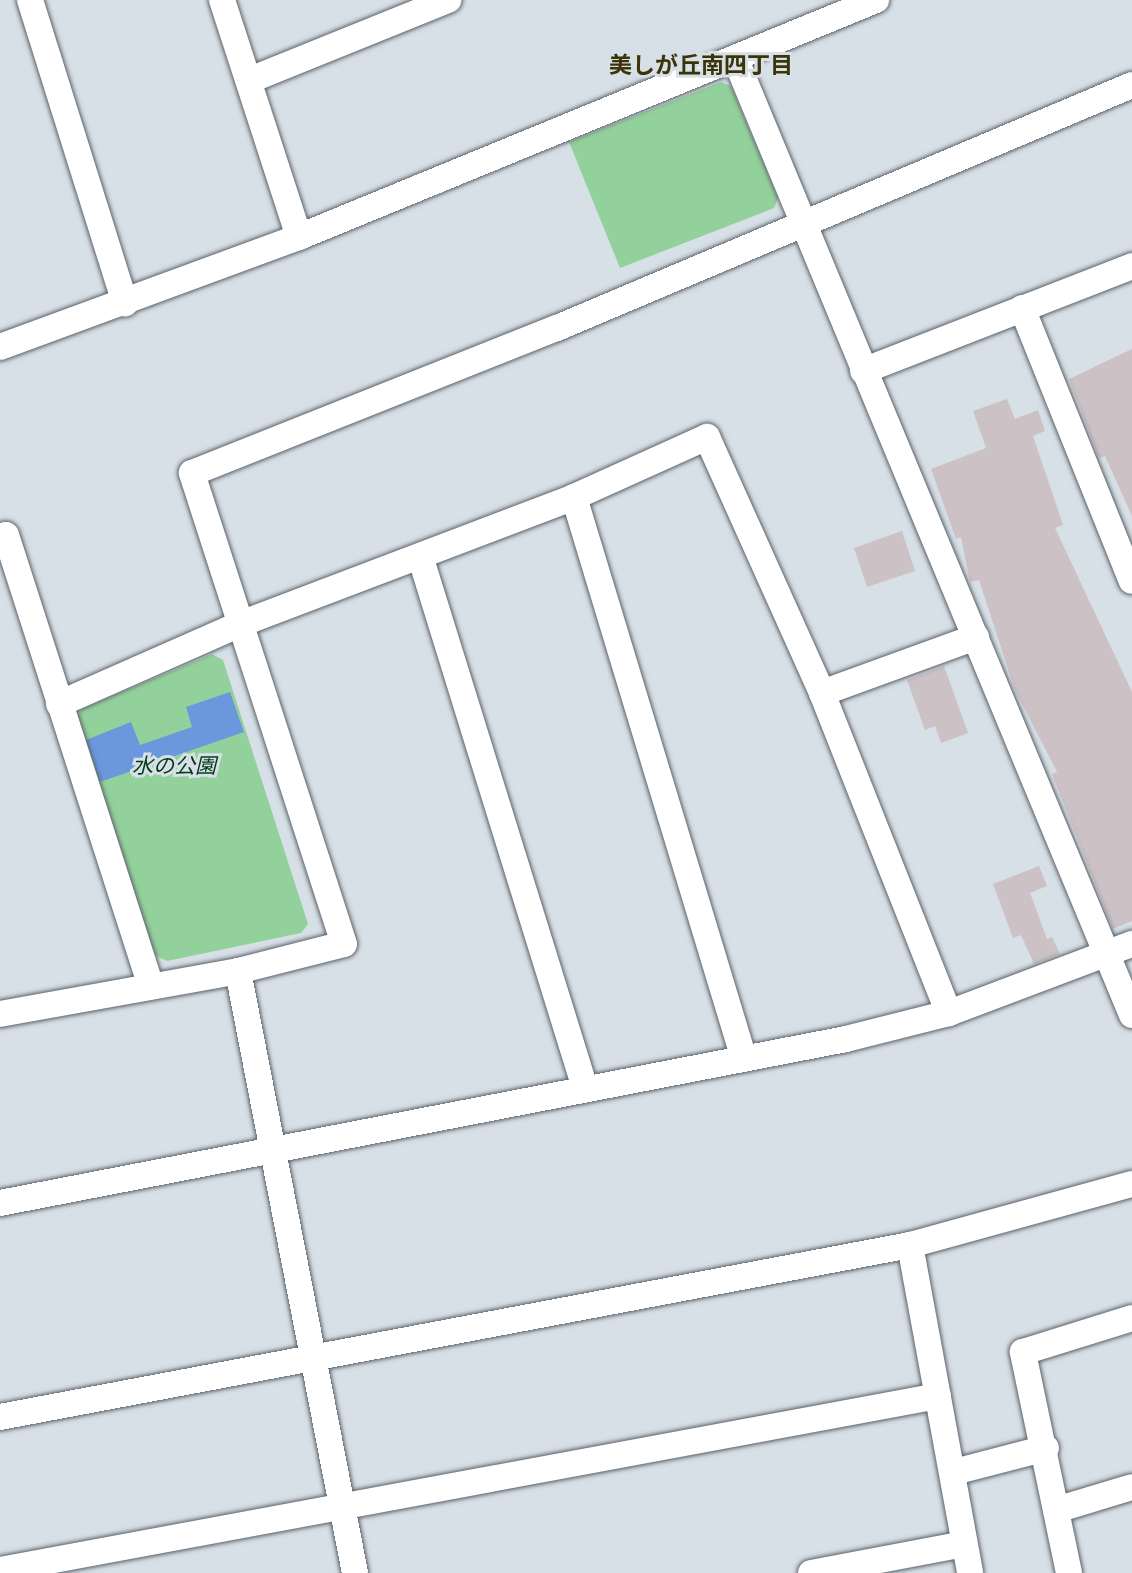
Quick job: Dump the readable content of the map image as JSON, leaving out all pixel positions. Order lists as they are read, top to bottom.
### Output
{
  "districts": ["美しが丘南四丁目"],
  "parks": ["水の公園"]
}
